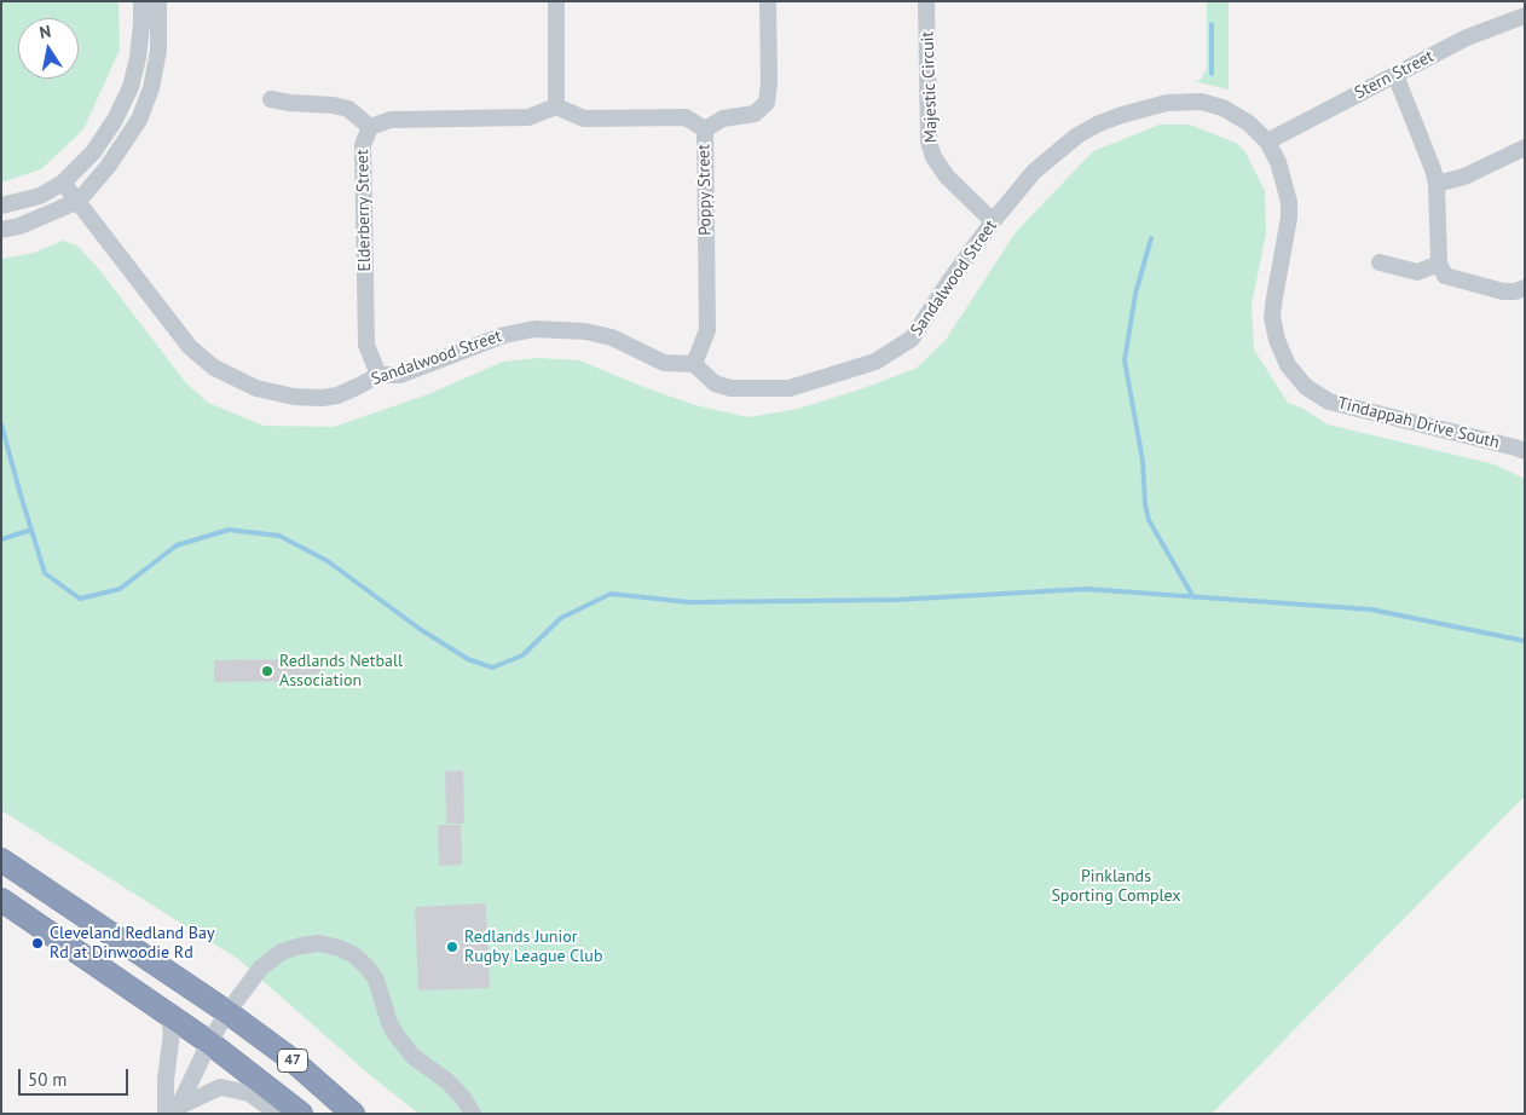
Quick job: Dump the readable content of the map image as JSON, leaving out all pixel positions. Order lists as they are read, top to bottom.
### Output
{
  "streets": {
    "highway": ["47"],
    "street": [
      "Stern Street",
      "Majestic Circuit",
      "Poppy Street",
      "Elderberry Street",
      "Sandalwood Street",
      "Tindappah Drive South"
    ]
  },
  "crossings": [
    ["Stern Street", "Tindappah Drive South"],
    ["Majestic Circuit", "Sandalwood Street"],
    ["Poppy Street", "Elderberry Street"],
    ["Poppy Street", "Sandalwood Street"],
    ["Elderberry Street", "Sandalwood Street"],
    ["Sandalwood Street", "Tindappah Drive South"]
  ],
  "parks": ["Pinklands Sporting Complex"],
  "places": ["Redlands Netball Association", "Cleveland Redland Bay Rd at Dinwoodie Rd", "Redlands Junior Rugby League Club"],
  "scale_bar": "50 m",
  "north": "top"
}
